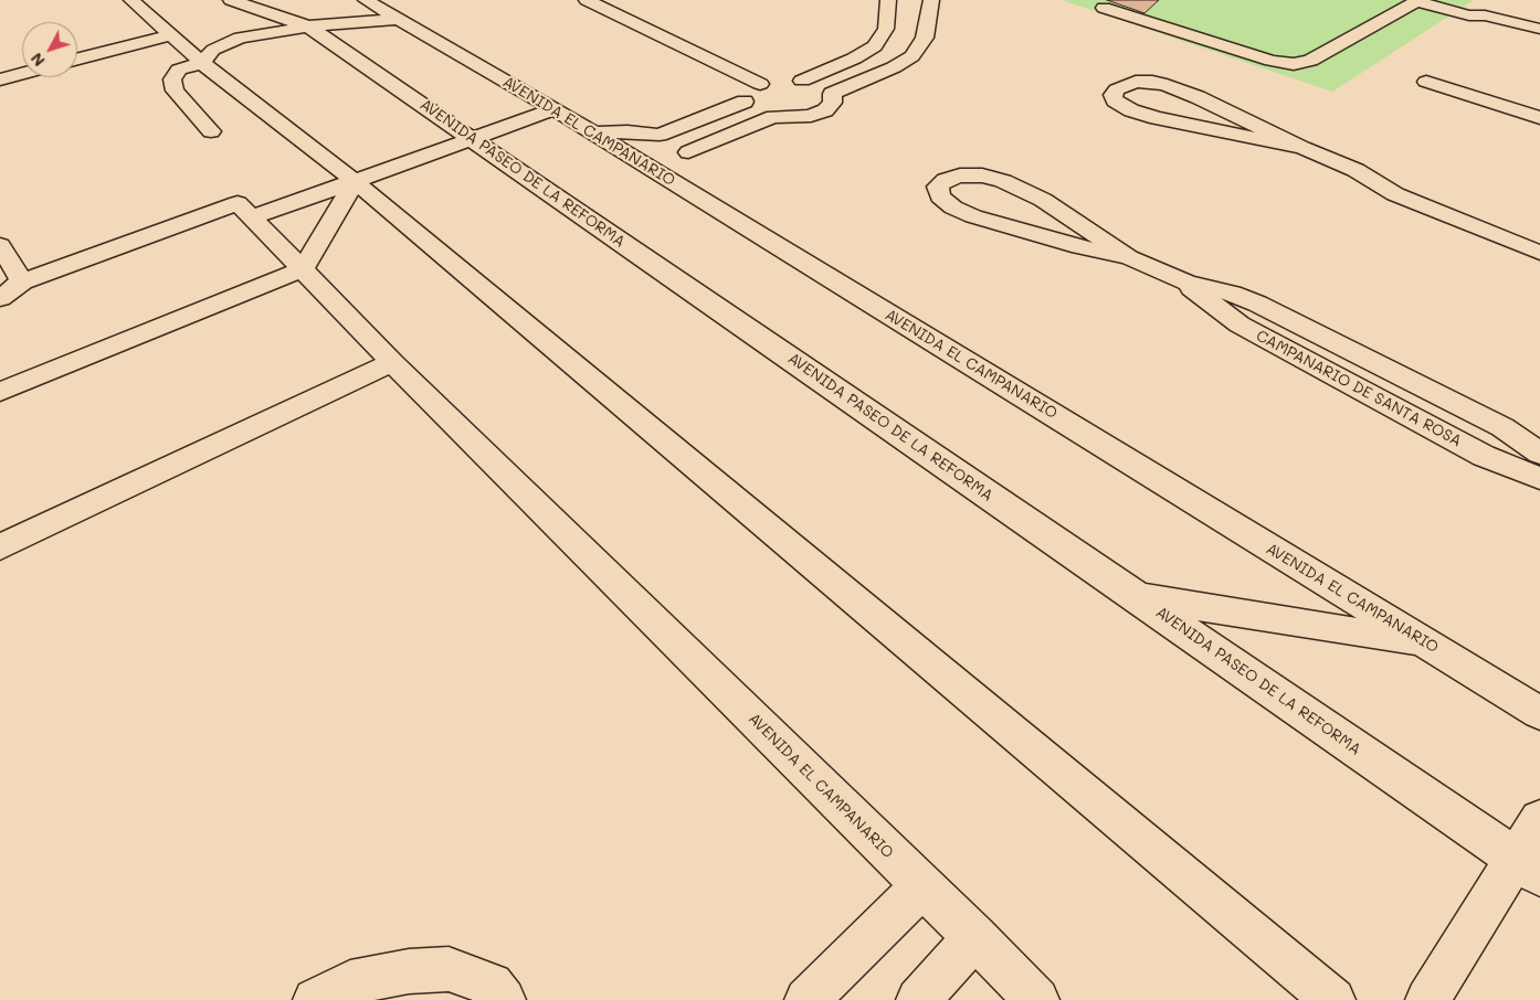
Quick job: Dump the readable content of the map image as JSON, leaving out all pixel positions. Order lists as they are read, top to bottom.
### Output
{
  "streets": {
    "street": ["AVENIDA EL CAMPANARIO", "AVENIDA PASEO DE LA REFORMA", "CAMPANARIO DE SANTA ROSA"]
  },
  "north": "bottom left"
}
